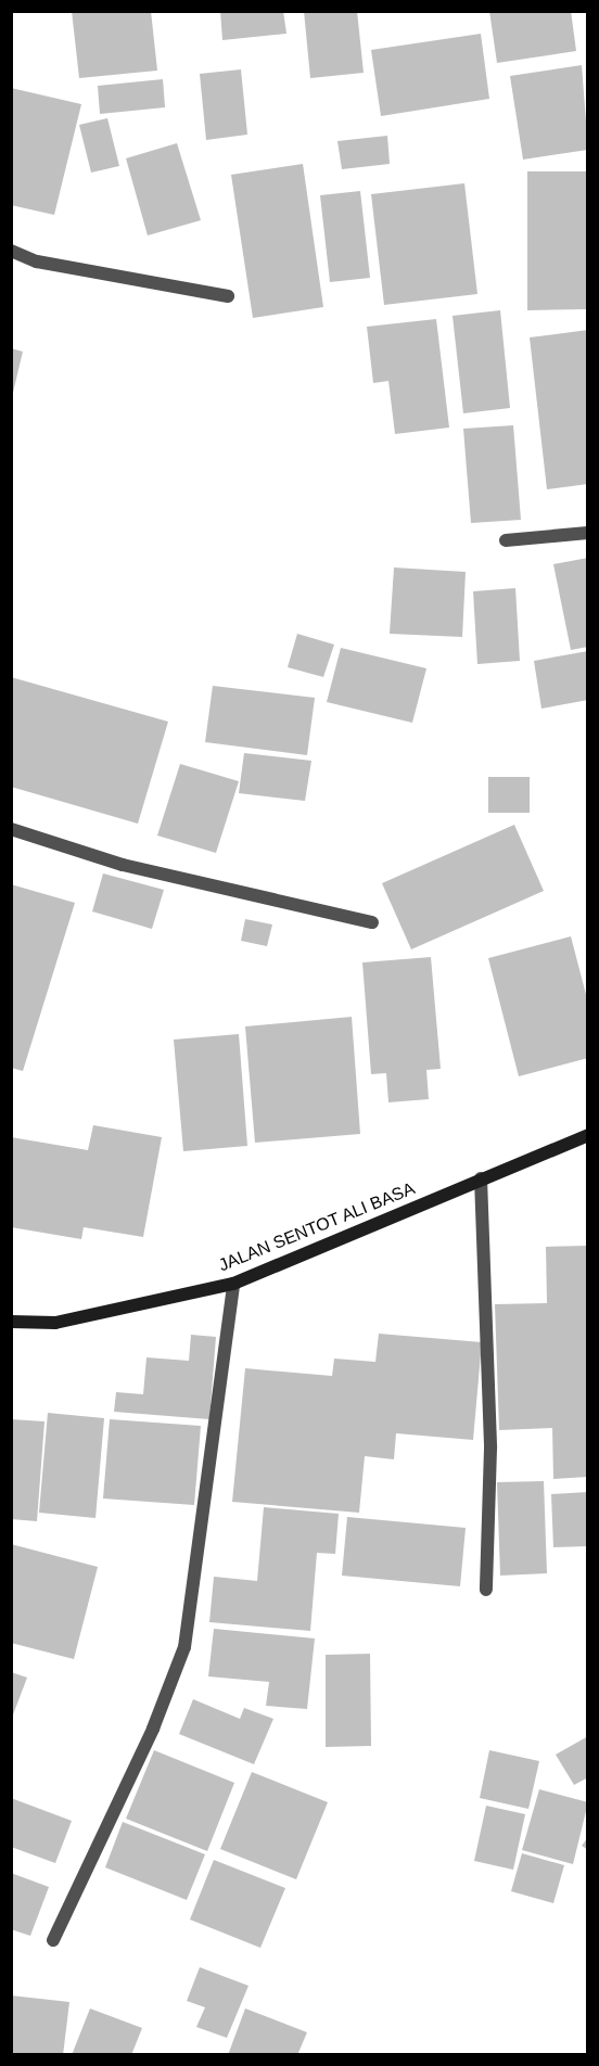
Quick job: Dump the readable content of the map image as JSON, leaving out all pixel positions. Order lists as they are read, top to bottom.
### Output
{
  "streets": {
    "main road": ["JALAN SENTOT ALI BASA"]
  }
}
